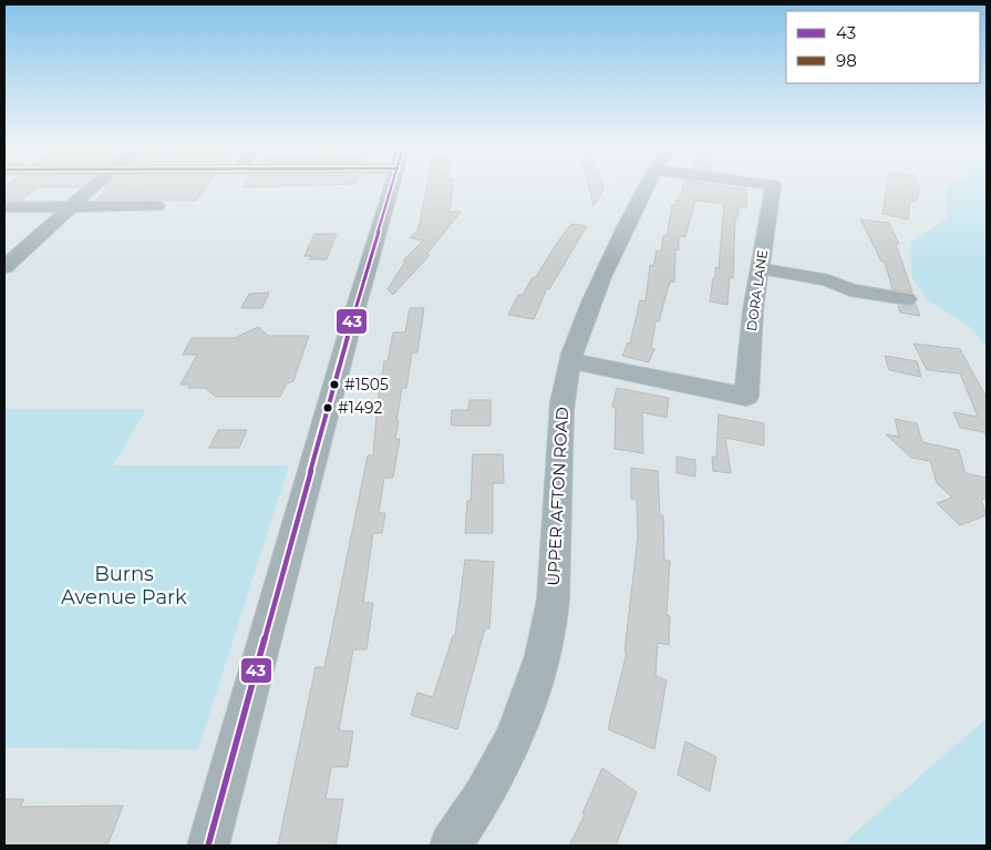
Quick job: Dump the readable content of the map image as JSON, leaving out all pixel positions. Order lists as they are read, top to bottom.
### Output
{
  "streets": {
    "street": ["DORA LANE", "UPPER AFTON ROAD"]
  },
  "crossings": [
    ["DORA LANE", "UPPER AFTON ROAD"]
  ],
  "parks": ["Burns Avenue Park"],
  "places": ["#1505", "#1492"],
  "lines": ["transit line 43"],
  "legend": ["43", "98"]
}
